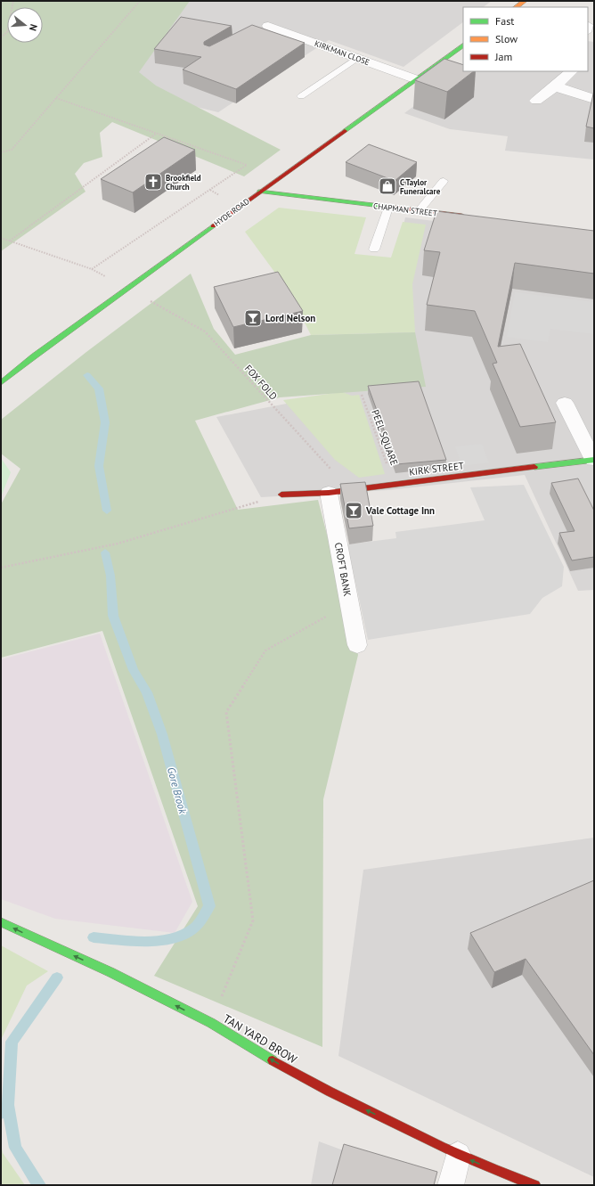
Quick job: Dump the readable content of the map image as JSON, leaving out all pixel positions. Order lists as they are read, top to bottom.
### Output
{
  "streets": {
    "main road": [
      "CHAPMAN STREET",
      "HYDE ROAD",
      "KIRK STREET",
      "TAN YARD BROW"
    ],
    "street": ["KIRKMAN CLOSE", "CROFT BANK"],
    "path": ["FOX FOLD", "PEEL SQUARE"]
  },
  "crossings": [
    ["KIRKMAN CLOSE", "HYDE ROAD"],
    ["CHAPMAN STREET", "HYDE ROAD"],
    ["FOX FOLD", "KIRK STREET"],
    ["PEEL SQUARE", "KIRK STREET"],
    ["KIRK STREET", "CROFT BANK"]
  ],
  "one_way": ["TAN YARD BROW"],
  "water": ["Gore Brook"],
  "places": {
    "church": ["Brookfield Church"],
    "shop": ["C Taylor Funeralcare"],
    "bar": ["Lord Nelson", "Vale Cottage Inn"]
  },
  "legend": ["Fast", "Slow", "Jam"],
  "north": "right"
}
